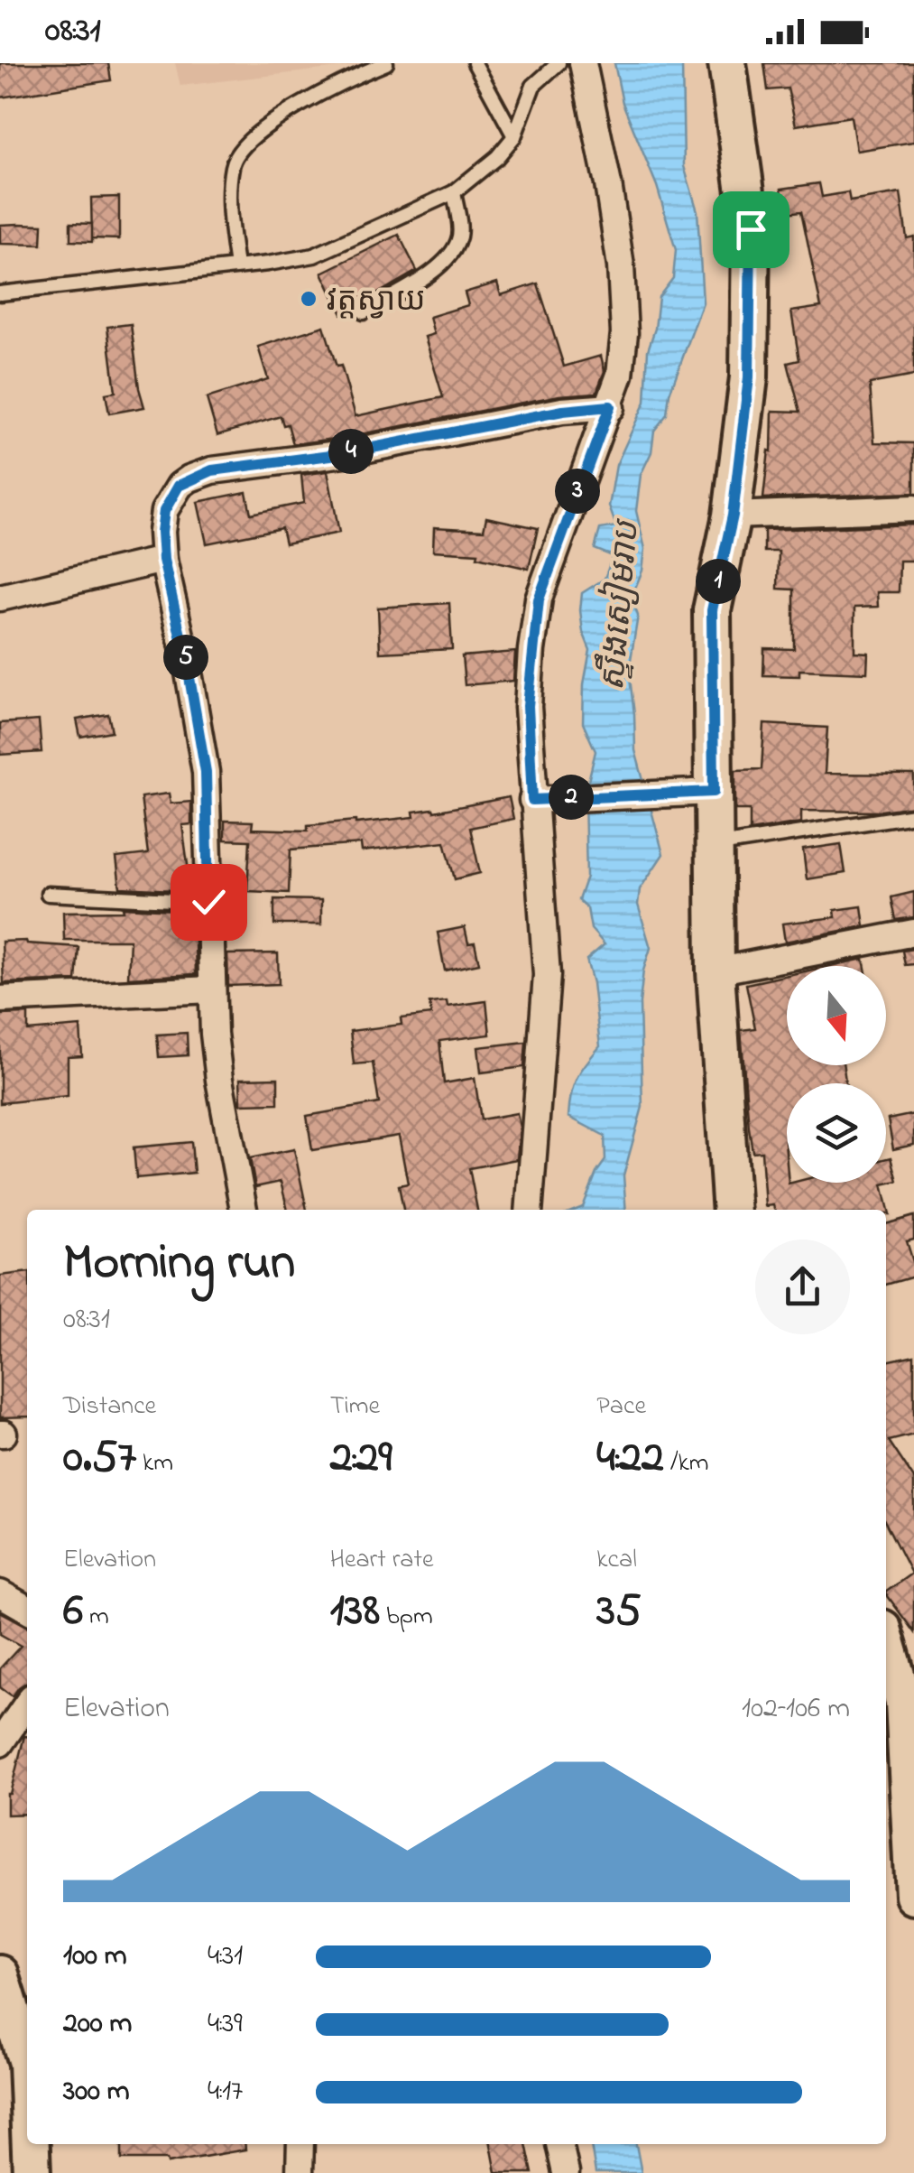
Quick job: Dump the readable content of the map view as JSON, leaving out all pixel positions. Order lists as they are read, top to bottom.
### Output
{
  "water": ["ស្ទឹងសៀមរាប"],
  "places": ["វត្តស្វាយ"],
  "north": "bottom",
  "page": {
    "status": "08:31",
    "pins": [
      "4",
      "3",
      "1",
      "5",
      "2"
    ],
    "heading": ["Morning run", "08:31"],
    "stats": [
      ["Distance", "0.57 km"],
      ["Time", "2:29"],
      ["Pace", "4:22 /km"],
      ["Elevation", "6 m"],
      ["Heart rate", "138 bpm"],
      ["kcal", "35"]
    ],
    "chart": ["Elevation", "102–106 m"],
    "list": [
      {
        "name": "100 m",
        "note": "4:31"
      },
      {
        "name": "200 m",
        "note": "4:39"
      },
      {
        "name": "300 m",
        "note": "4:17"
      }
    ]
  }
}
